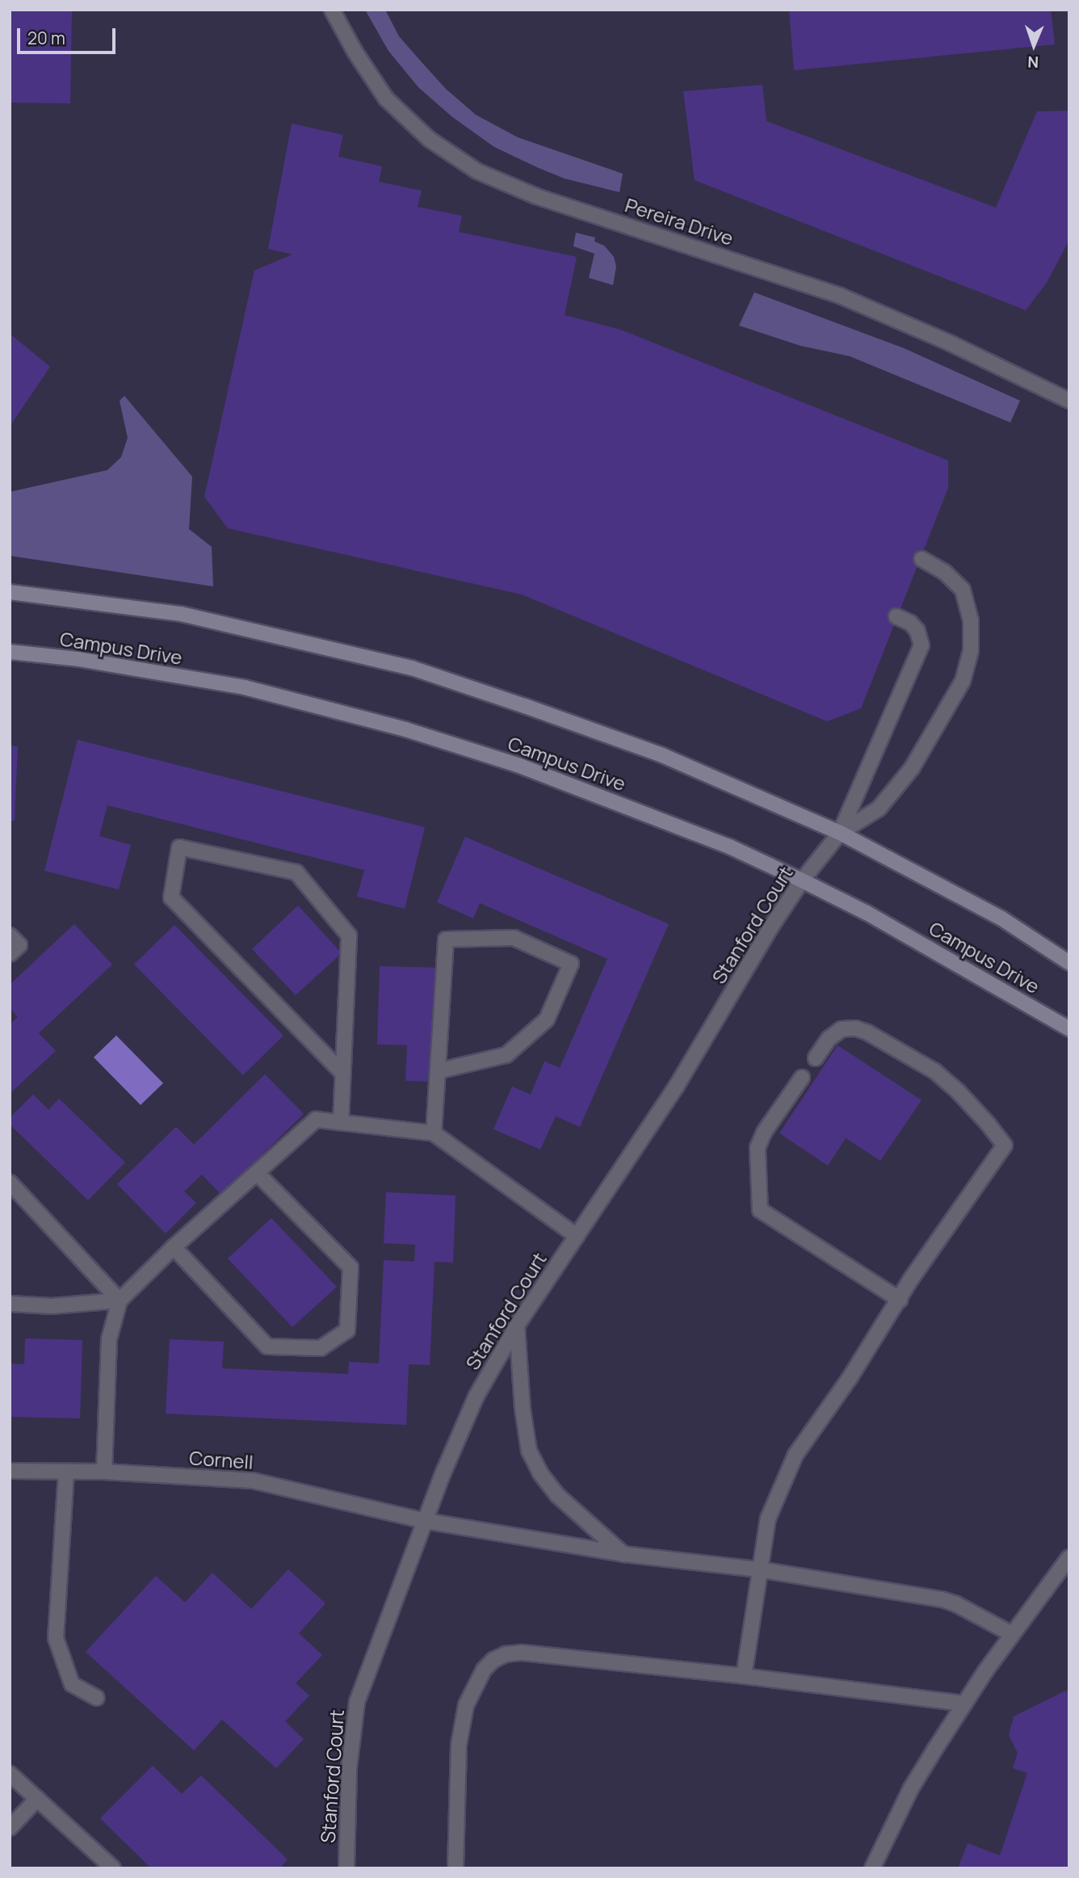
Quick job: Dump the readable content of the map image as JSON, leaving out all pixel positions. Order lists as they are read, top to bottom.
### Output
{
  "streets": {
    "main road": ["Campus Drive"],
    "street": ["Pereira Drive", "Stanford Court", "Cornell"]
  },
  "crossings": [
    ["Campus Drive", "Stanford Court"],
    ["Stanford Court", "Cornell"]
  ],
  "scale_bar": "20 m",
  "north": "bottom"
}
